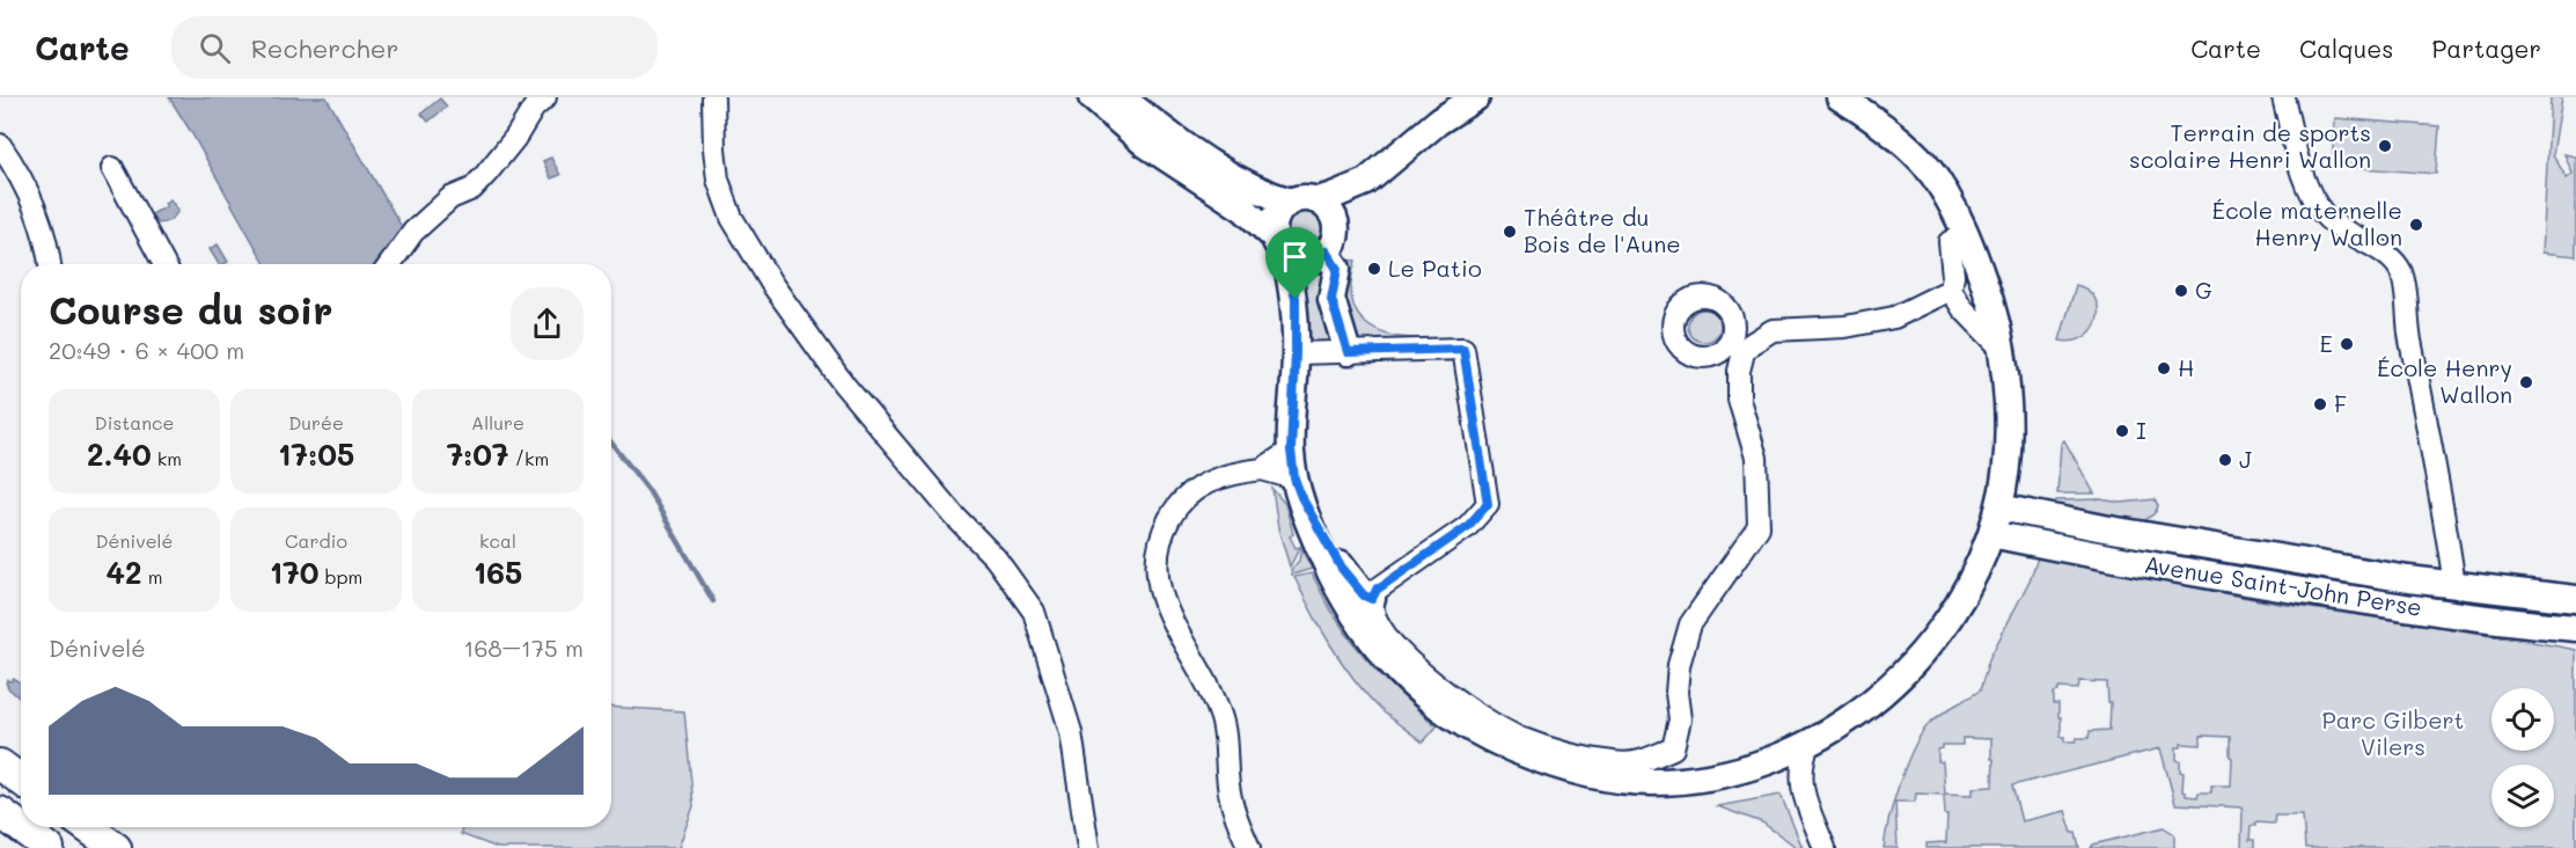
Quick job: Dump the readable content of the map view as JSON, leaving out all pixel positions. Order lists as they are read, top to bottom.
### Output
{
  "streets": {
    "main road": ["Avenue Saint-John Perse"]
  },
  "parks": ["Parc Gilbert Vilers"],
  "places": [
    "Terrain de sports scolaire Henri Wallon",
    "École maternelle Henry Wallon",
    "Théâtre du Bois de l'Aune",
    "Le Patio",
    "G",
    "E",
    "H",
    "École Henry Wallon",
    "F",
    "I",
    "J"
  ],
  "page": {
    "header": "Carte",
    "search": "Rechercher",
    "nav": ["Carte", "Calques", "Partager"],
    "heading": ["Course du soir", "20:49 · 6 × 400 m"],
    "stats": [
      ["Distance", "2.40 km"],
      ["Durée", "17:05"],
      ["Allure", "7:07 /km"],
      ["Dénivelé", "42 m"],
      ["Cardio", "170 bpm"],
      ["kcal", "165"]
    ],
    "chart": ["Dénivelé", "168–175 m"]
  }
}
